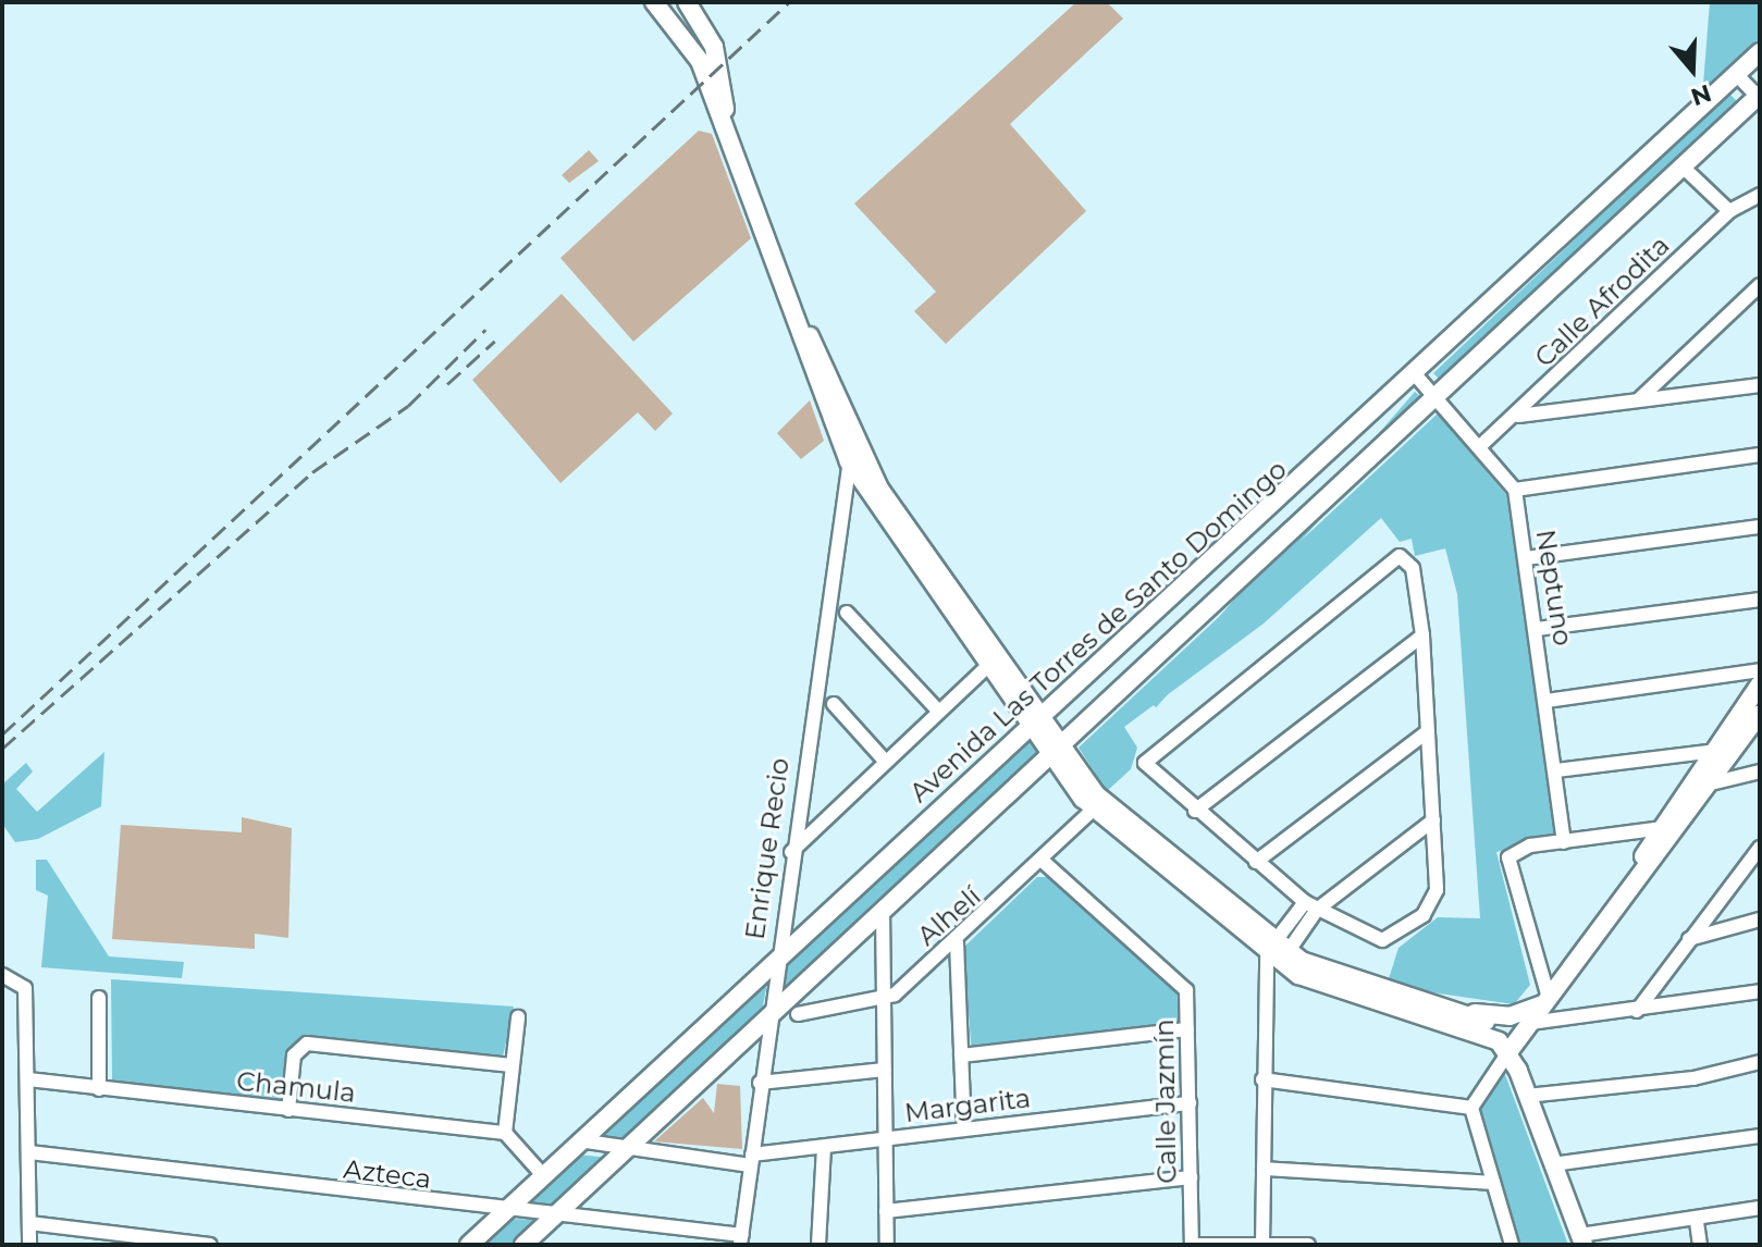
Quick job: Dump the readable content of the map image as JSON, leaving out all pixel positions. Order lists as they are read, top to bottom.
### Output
{
  "streets": {
    "street": [
      "Calle Afrodita",
      "Neptuno",
      "Avenida Las Torres de Santo Domingo",
      "Enrique Recio",
      "Alhelí",
      "Chamula",
      "Calle Jazmín",
      "Margarita",
      "Azteca"
    ]
  },
  "crossings": [
    ["Calle Afrodita", "Neptuno"],
    ["Neptuno", "Avenida Las Torres de Santo Domingo"],
    ["Avenida Las Torres de Santo Domingo", "Enrique Recio"],
    ["Avenida Las Torres de Santo Domingo", "Margarita"],
    ["Avenida Las Torres de Santo Domingo", "Azteca"],
    ["Enrique Recio", "Margarita"],
    ["Enrique Recio", "Azteca"],
    ["Alhelí", "Calle Jazmín"],
    ["Calle Jazmín", "Margarita"]
  ],
  "north": "bottom"
}
